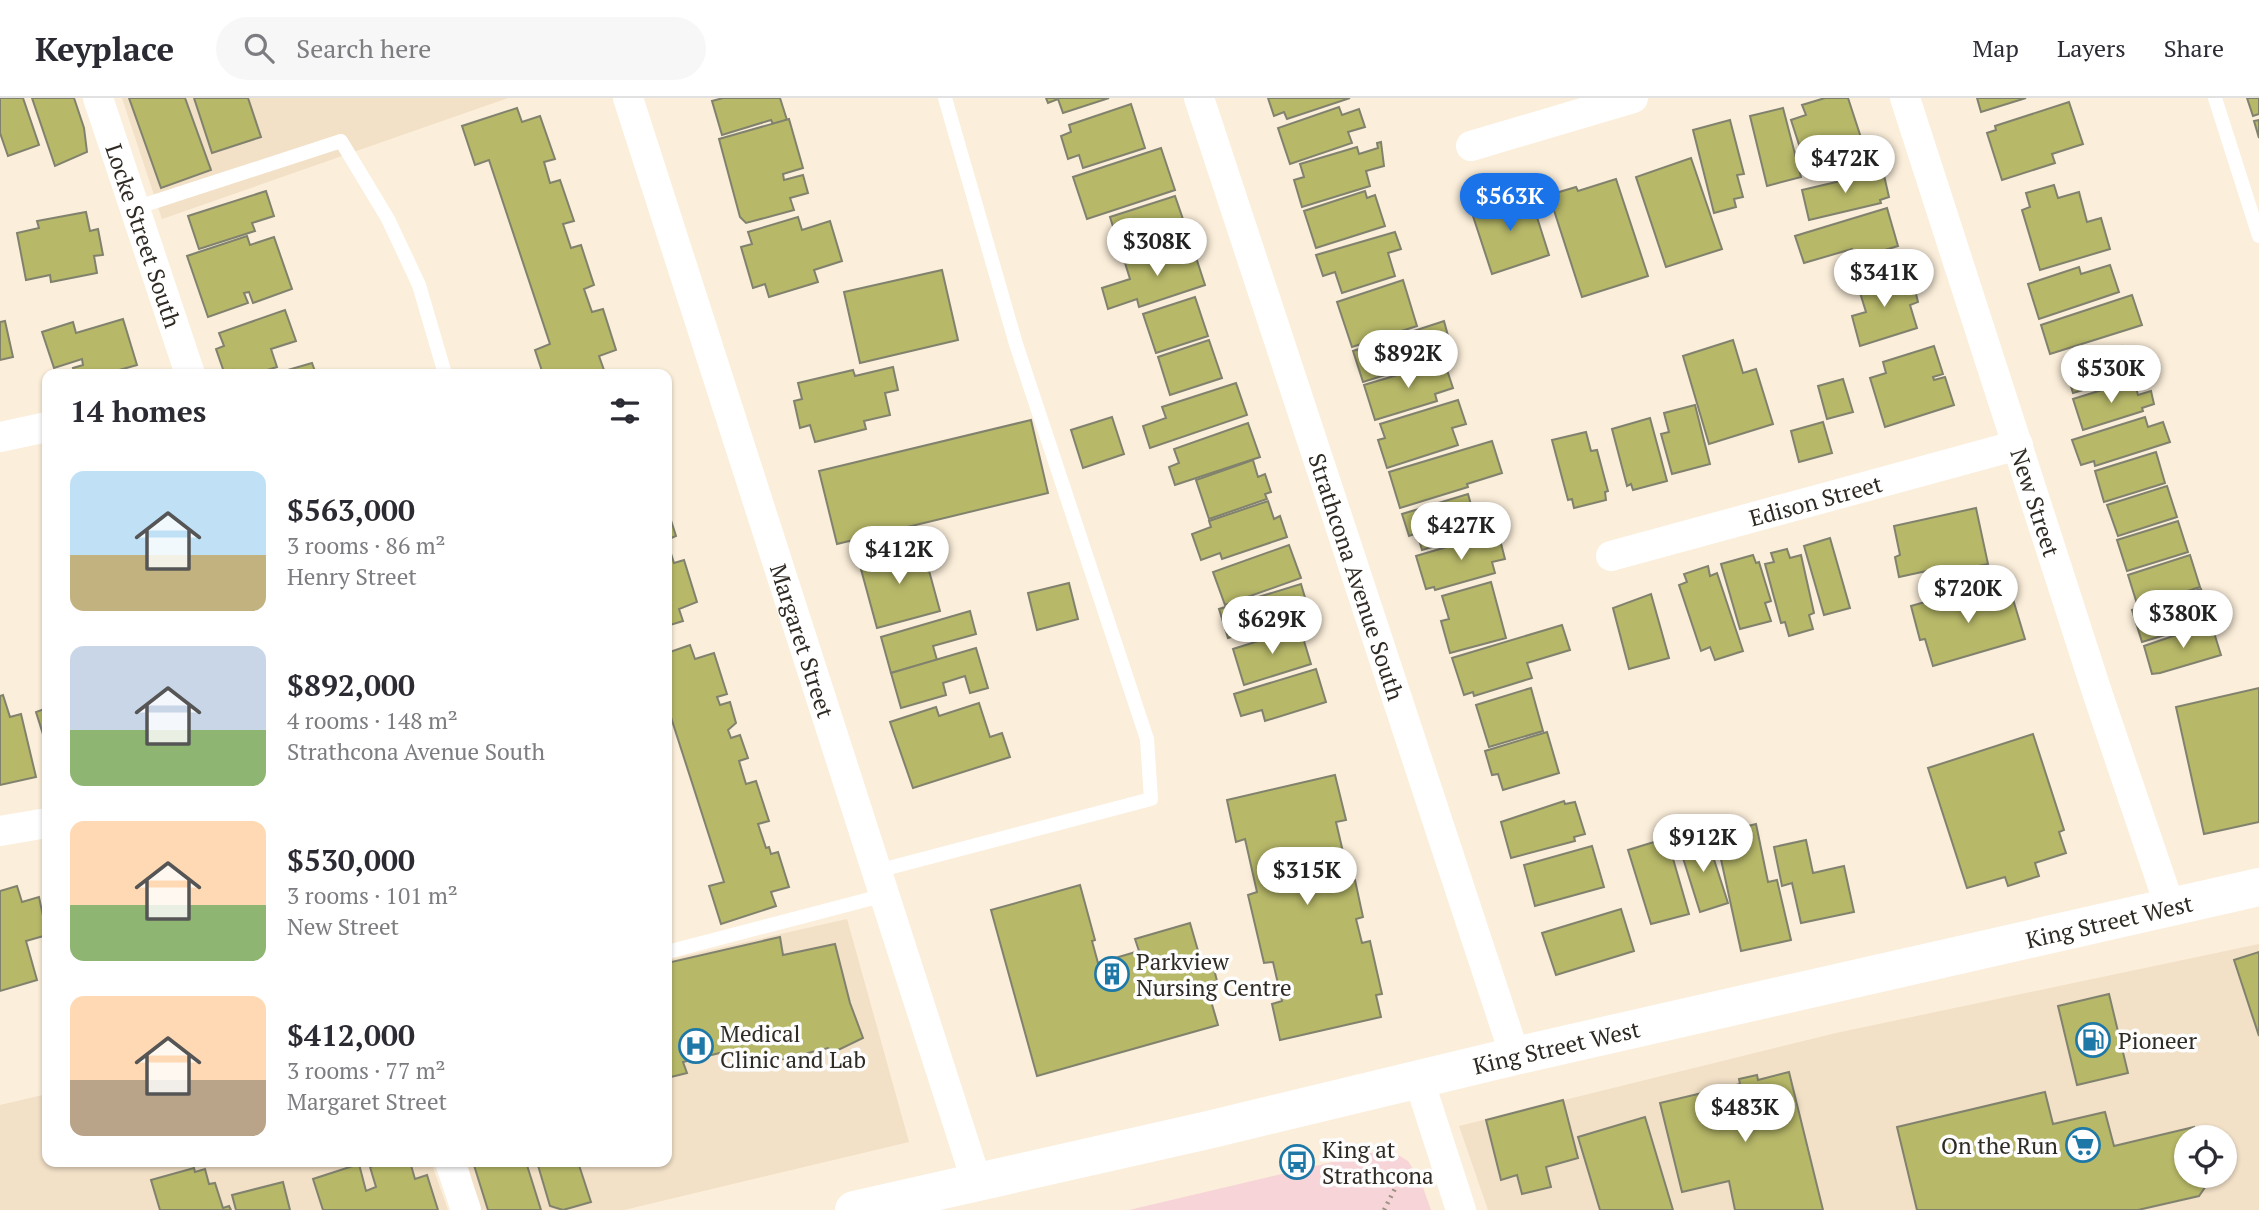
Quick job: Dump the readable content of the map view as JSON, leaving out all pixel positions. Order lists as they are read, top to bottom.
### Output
{
  "streets": {
    "main road": ["King Street West"],
    "street": [
      "Locke Street South",
      "Edison Street",
      "New Street",
      "Strathcona Avenue South",
      "Margaret Street"
    ]
  },
  "crossings": [
    ["Edison Street", "New Street"],
    ["New Street", "King Street West"],
    ["Strathcona Avenue South", "King Street West"],
    ["Margaret Street", "King Street West"]
  ],
  "places": {
    "building": ["Parkview Nursing Centre"],
    "fuel station": ["Pioneer"],
    "hospital": ["Medical Clinic and Lab"],
    "supermarket": ["On the Run"],
    "bus stop": ["King at Strathcona"]
  },
  "page": {
    "header": "Keyplace",
    "search": "Search here",
    "nav": ["Map", "Layers", "Share"],
    "price": [
      "$472K",
      "$563K",
      "$308K",
      "$341K",
      "$892K",
      "$530K",
      "$427K",
      "$412K",
      "$720K",
      "$380K",
      "$629K",
      "$912K",
      "$315K",
      "$483K"
    ],
    "heading": "14 homes",
    "list": [
      {
        "name": "$563,000",
        "note": "3 rooms · 86 m² · Henry Street"
      },
      {
        "name": "$892,000",
        "note": "4 rooms · 148 m² · Strathcona Avenue South"
      },
      {
        "name": "$530,000",
        "note": "3 rooms · 101 m² · New Street"
      },
      {
        "name": "$412,000",
        "note": "3 rooms · 77 m² · Margaret Street"
      }
    ]
  }
}
